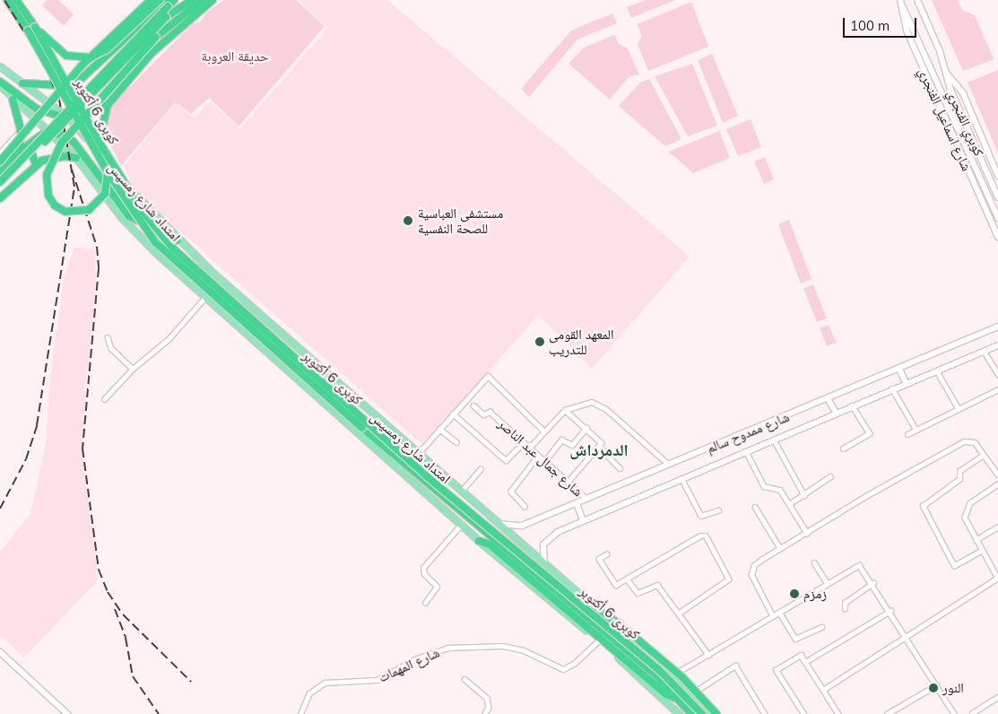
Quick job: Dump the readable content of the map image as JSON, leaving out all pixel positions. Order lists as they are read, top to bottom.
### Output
{
  "streets": {
    "highway": ["كوبرى 6 أكتوبر"],
    "main road": [
      "شارع اسماعيل الفنجري",
      "كوبري الفنجري",
      "امتداد شارع رمسيس",
      "شارع ممدوح سالم"
    ],
    "street": ["شارع جمال عبد الناصر", "شارع المهمات"]
  },
  "crossings": [
    ["شارع اسماعيل الفنجري", "كوبري الفنجري"],
    ["امتداد شارع رمسيس", "شارع ممدوح سالم"],
    ["امتداد شارع رمسيس", "شارع المهمات"],
    ["شارع ممدوح سالم", "شارع جمال عبد الناصر"]
  ],
  "districts": ["الدمرداش"],
  "parks": ["حديقة العروبة"],
  "places": [
    "مستشفى العباسية للصحة النفسية",
    "المعهد القومى للتدريب",
    "زمزم",
    "النور"
  ],
  "scale_bar": "100 m"
}
